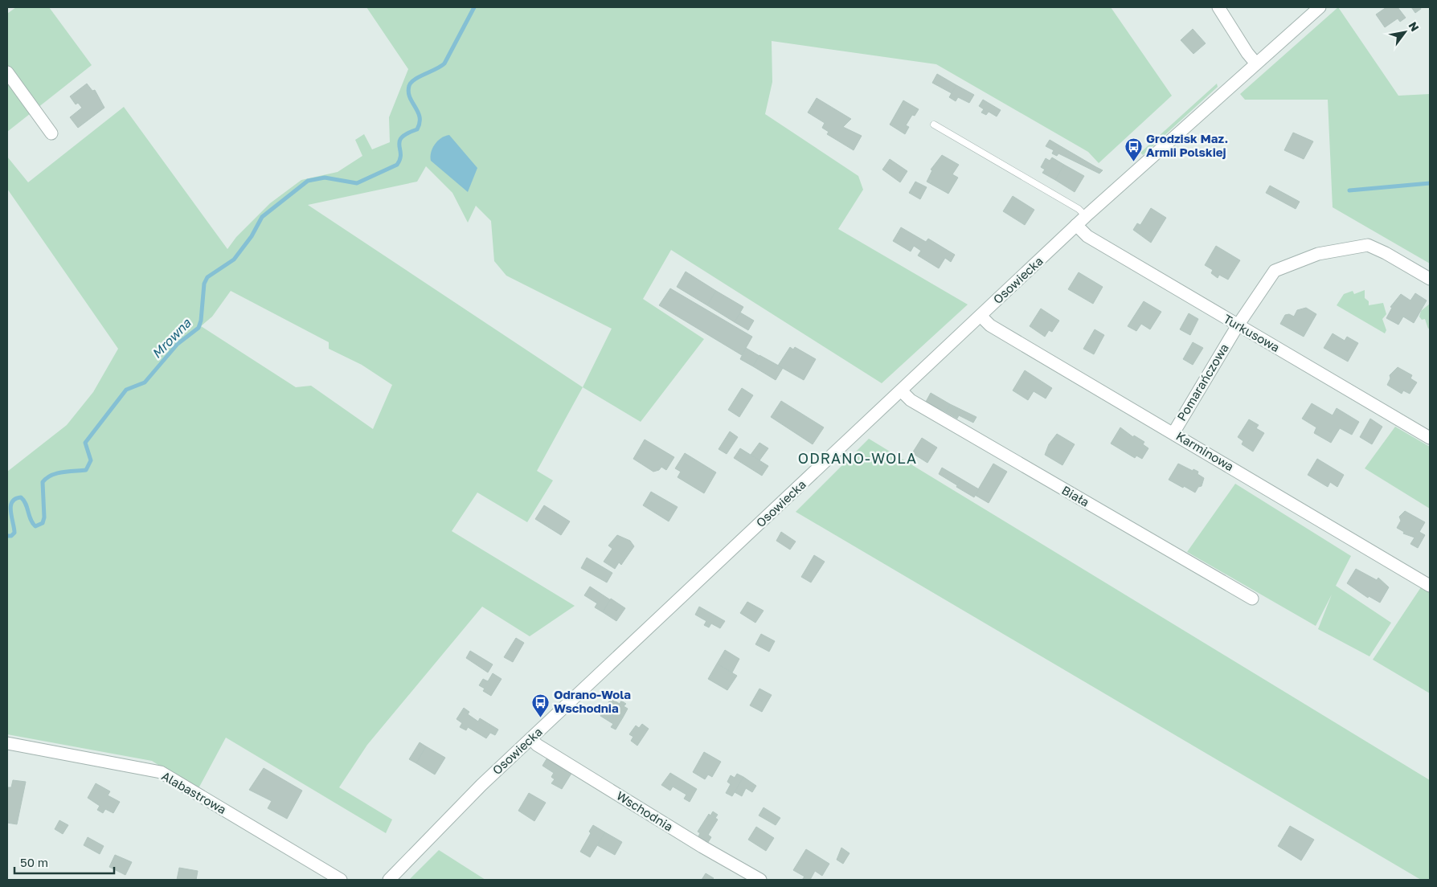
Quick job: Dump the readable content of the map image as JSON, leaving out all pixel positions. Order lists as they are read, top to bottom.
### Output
{
  "streets": {
    "street": [
      "Osowiecka",
      "Turkusowa",
      "Pomarańczowa",
      "Karminowa",
      "Biała",
      "Alabastrowa",
      "Wschodnia"
    ]
  },
  "crossings": [
    ["Osowiecka", "Turkusowa"],
    ["Osowiecka", "Karminowa"],
    ["Osowiecka", "Biała"],
    ["Osowiecka", "Wschodnia"],
    ["Turkusowa", "Pomarańczowa"],
    ["Pomarańczowa", "Karminowa"]
  ],
  "districts": ["ODRANO-WOLA"],
  "water": ["Mrowna"],
  "places": {
    "bus stop": ["Grodzisk Maz. Armii Polskiej", "Odrano-Wola Wschodnia"]
  },
  "scale_bar": "50 m",
  "north": "top right"
}
